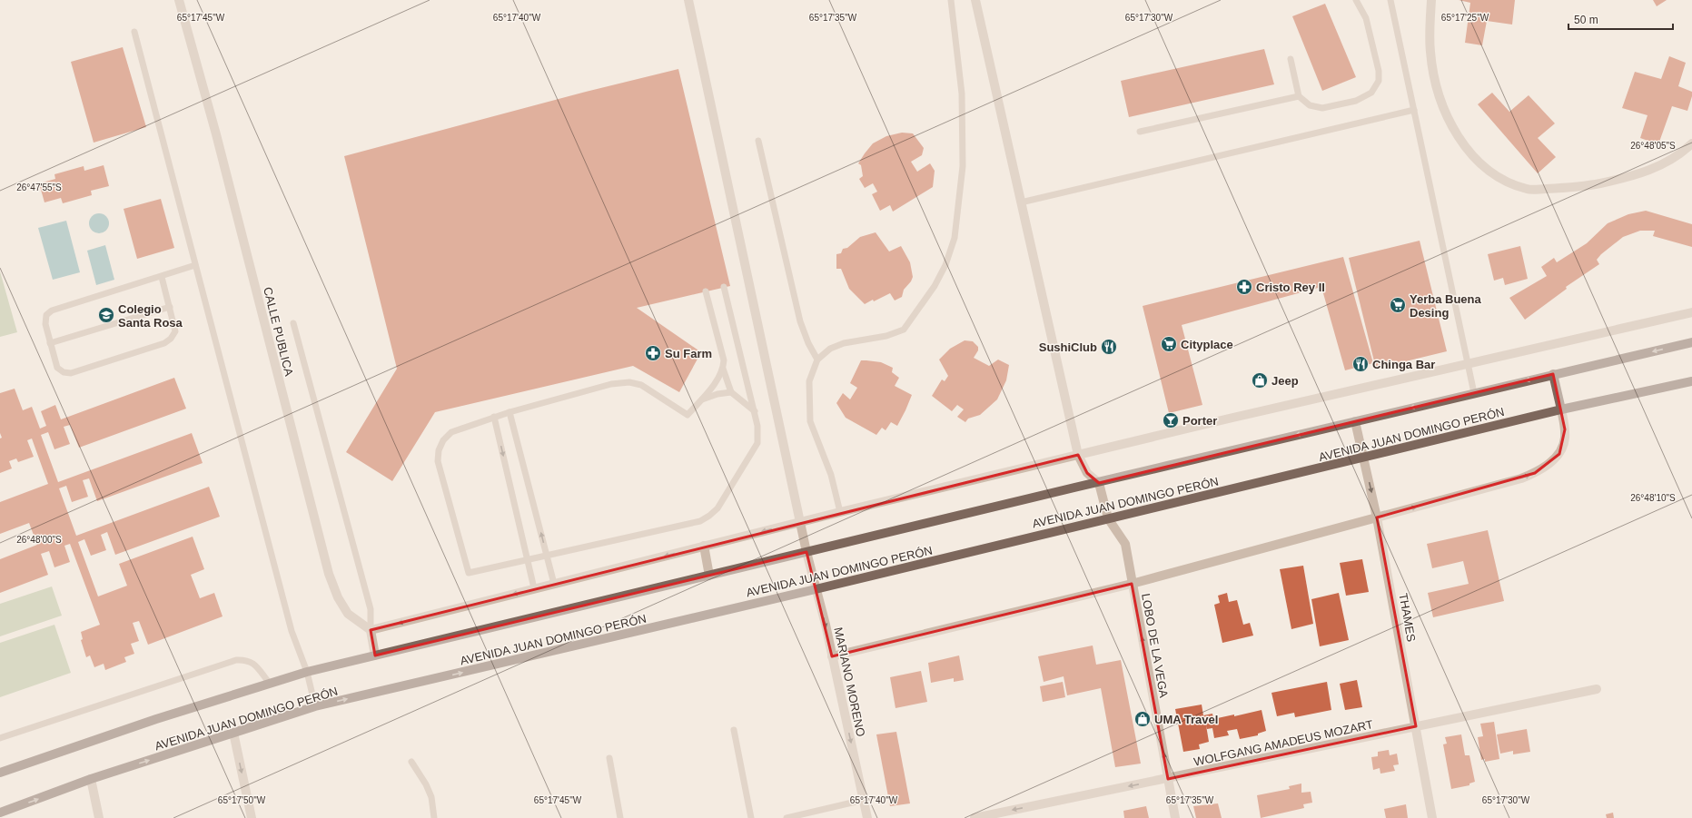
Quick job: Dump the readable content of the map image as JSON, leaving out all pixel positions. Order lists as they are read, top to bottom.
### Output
{
  "streets": {
    "main road": ["AVENIDA JUAN DOMINGO PERÓN"],
    "street": [
      "CALLE PUBLICA",
      "THAMES",
      "LOBO DE LA VEGA",
      "MARIANO MORENO",
      "WOLFGANG AMADEUS MOZART"
    ]
  },
  "crossings": [
    ["AVENIDA JUAN DOMINGO PERÓN", "THAMES"],
    ["AVENIDA JUAN DOMINGO PERÓN", "LOBO DE LA VEGA"],
    ["AVENIDA JUAN DOMINGO PERÓN", "MARIANO MORENO"],
    ["THAMES", "WOLFGANG AMADEUS MOZART"],
    ["LOBO DE LA VEGA", "WOLFGANG AMADEUS MOZART"]
  ],
  "one_way": ["LOBO DE LA VEGA"],
  "places": {
    "pharmacy": ["Cristo Rey II", "Su Farm"],
    "supermarket": ["Yerba Buena Desing", "Cityplace"],
    "school or university": ["Colegio Santa Rosa"],
    "restaurant": ["SushiClub", "Chinga Bar"],
    "shop": ["Jeep", "UMA Travel"],
    "bar": ["Porter"]
  },
  "scale_bar": "50 m",
  "coordinates": [
    "65°17'45\"W",
    "65°17'40\"W",
    "65°17'35\"W",
    "65°17'30\"W",
    "65°17'25\"W",
    "26°48'05\"S",
    "26°47'55\"S",
    "26°48'10\"S",
    "26°48'00\"S",
    "65°17'50\"W"
  ]
}
